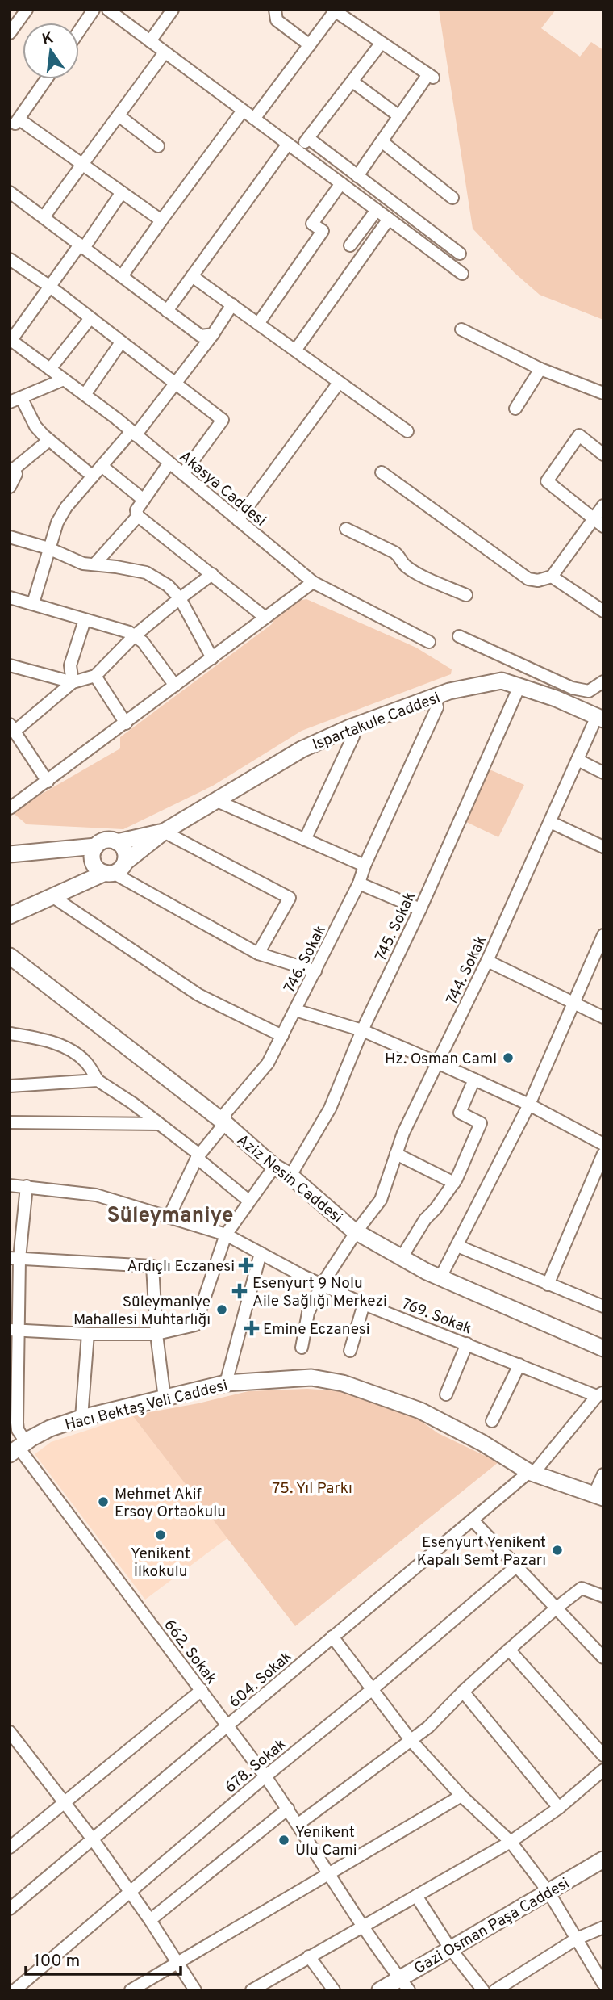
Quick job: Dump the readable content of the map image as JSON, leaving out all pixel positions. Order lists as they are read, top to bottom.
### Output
{
  "streets": {
    "street": [
      "Akasya Caddesi",
      "Ispartakule Caddesi",
      "745. Sokak",
      "746. Sokak",
      "744. Sokak",
      "Aziz Nesin Caddesi",
      "769. Sokak",
      "Hacı Bektaş Veli Caddesi",
      "662. Sokak",
      "604. Sokak",
      "678. Sokak",
      "Gazi Osman Paşa Caddesi"
    ]
  },
  "crossings": [
    ["Ispartakule Caddesi", "745. Sokak"],
    ["Ispartakule Caddesi", "746. Sokak"],
    ["Ispartakule Caddesi", "744. Sokak"],
    ["745. Sokak", "Aziz Nesin Caddesi"],
    ["746. Sokak", "Aziz Nesin Caddesi"],
    ["746. Sokak", "769. Sokak"],
    ["744. Sokak", "Aziz Nesin Caddesi"],
    ["744. Sokak", "769. Sokak"],
    ["769. Sokak", "662. Sokak"],
    ["769. Sokak", "604. Sokak"],
    ["Hacı Bektaş Veli Caddesi", "662. Sokak"],
    ["Hacı Bektaş Veli Caddesi", "604. Sokak"],
    ["662. Sokak", "604. Sokak"],
    ["662. Sokak", "678. Sokak"],
    ["662. Sokak", "Gazi Osman Paşa Caddesi"]
  ],
  "districts": ["Süleymaniye"],
  "parks": ["75. Yıl Parkı"],
  "places": {
    "other": [
      "Hz. Osman Cami",
      "Süleymaniye Mahallesi Muhtarlığı",
      "Mehmet Akif Ersoy Ortaokulu",
      "Yenikent İlkokulu",
      "Esenyurt Yenikent Kapalı Semt Pazarı",
      "Yenikent Ulu Cami"
    ],
    "health": ["Ardıçlı Eczanesi", "Esenyurt 9 Nolu Aile Sağlığı Merkezi", "Emine Eczanesi"]
  },
  "scale_bar": "100 m",
  "north": "top"
}
